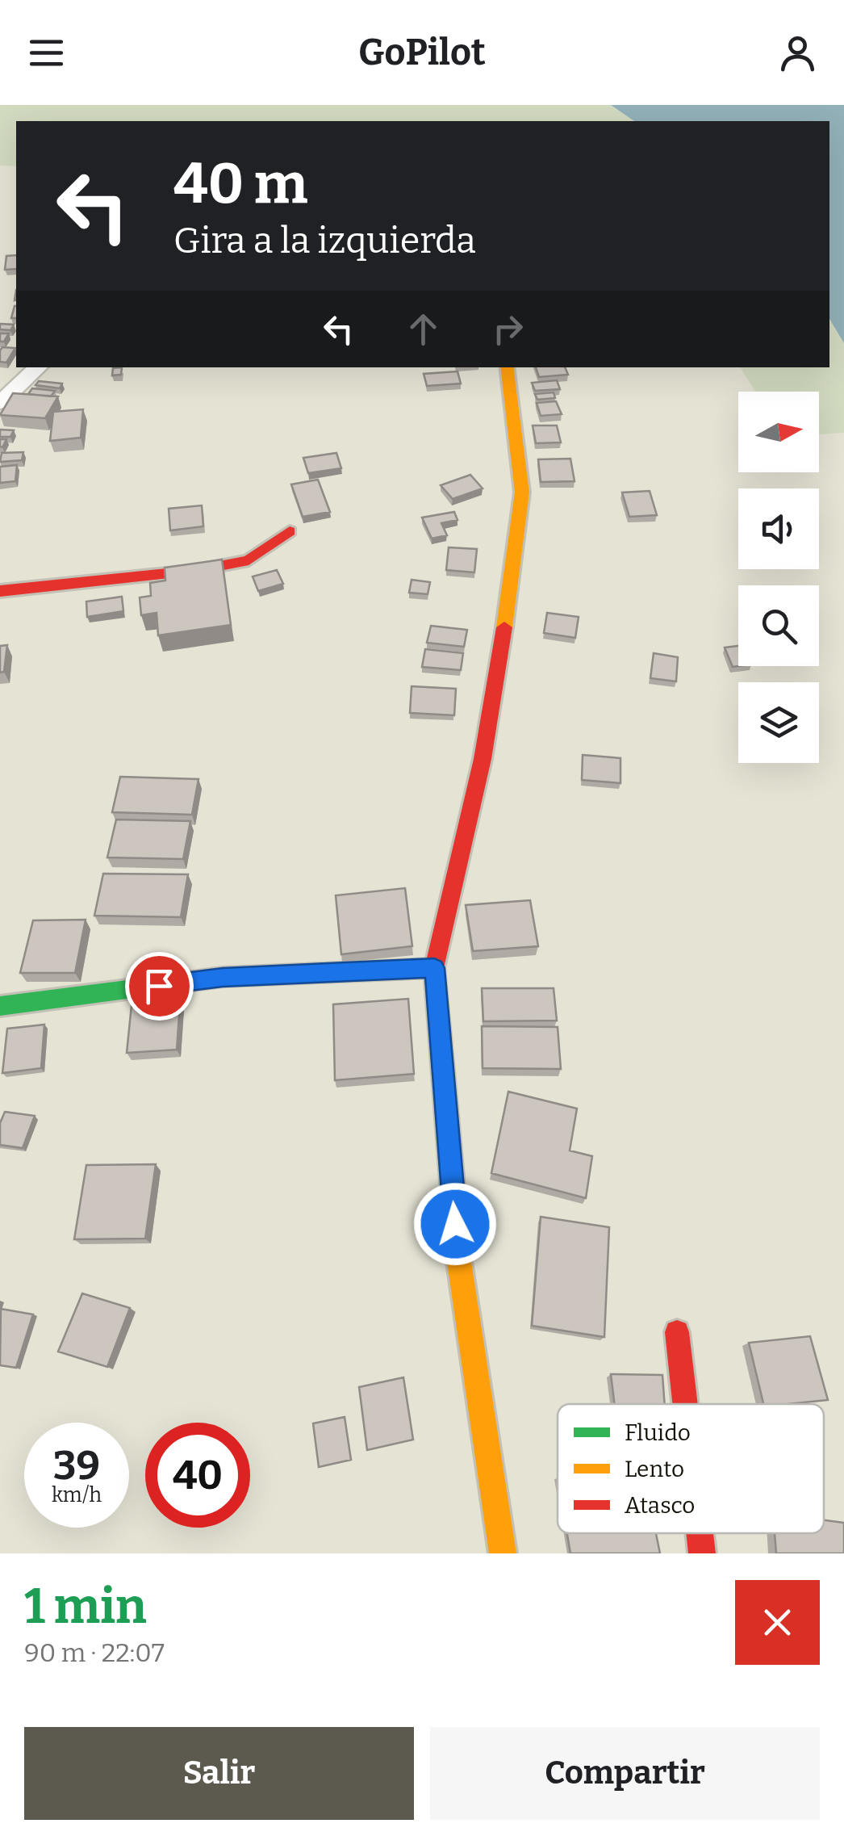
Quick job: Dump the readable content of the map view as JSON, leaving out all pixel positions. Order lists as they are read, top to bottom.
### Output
{
  "legend": ["Fluido", "Lento", "Atasco"],
  "north": "right",
  "page": {
    "header": "GoPilot",
    "turn": ["40 m", "Gira a la izquierda"],
    "speed": "39 km/h",
    "limit": "40",
    "heading": ["1 min", "90 m · 22:07"],
    "buttons": ["Salir", "Compartir"]
  }
}
